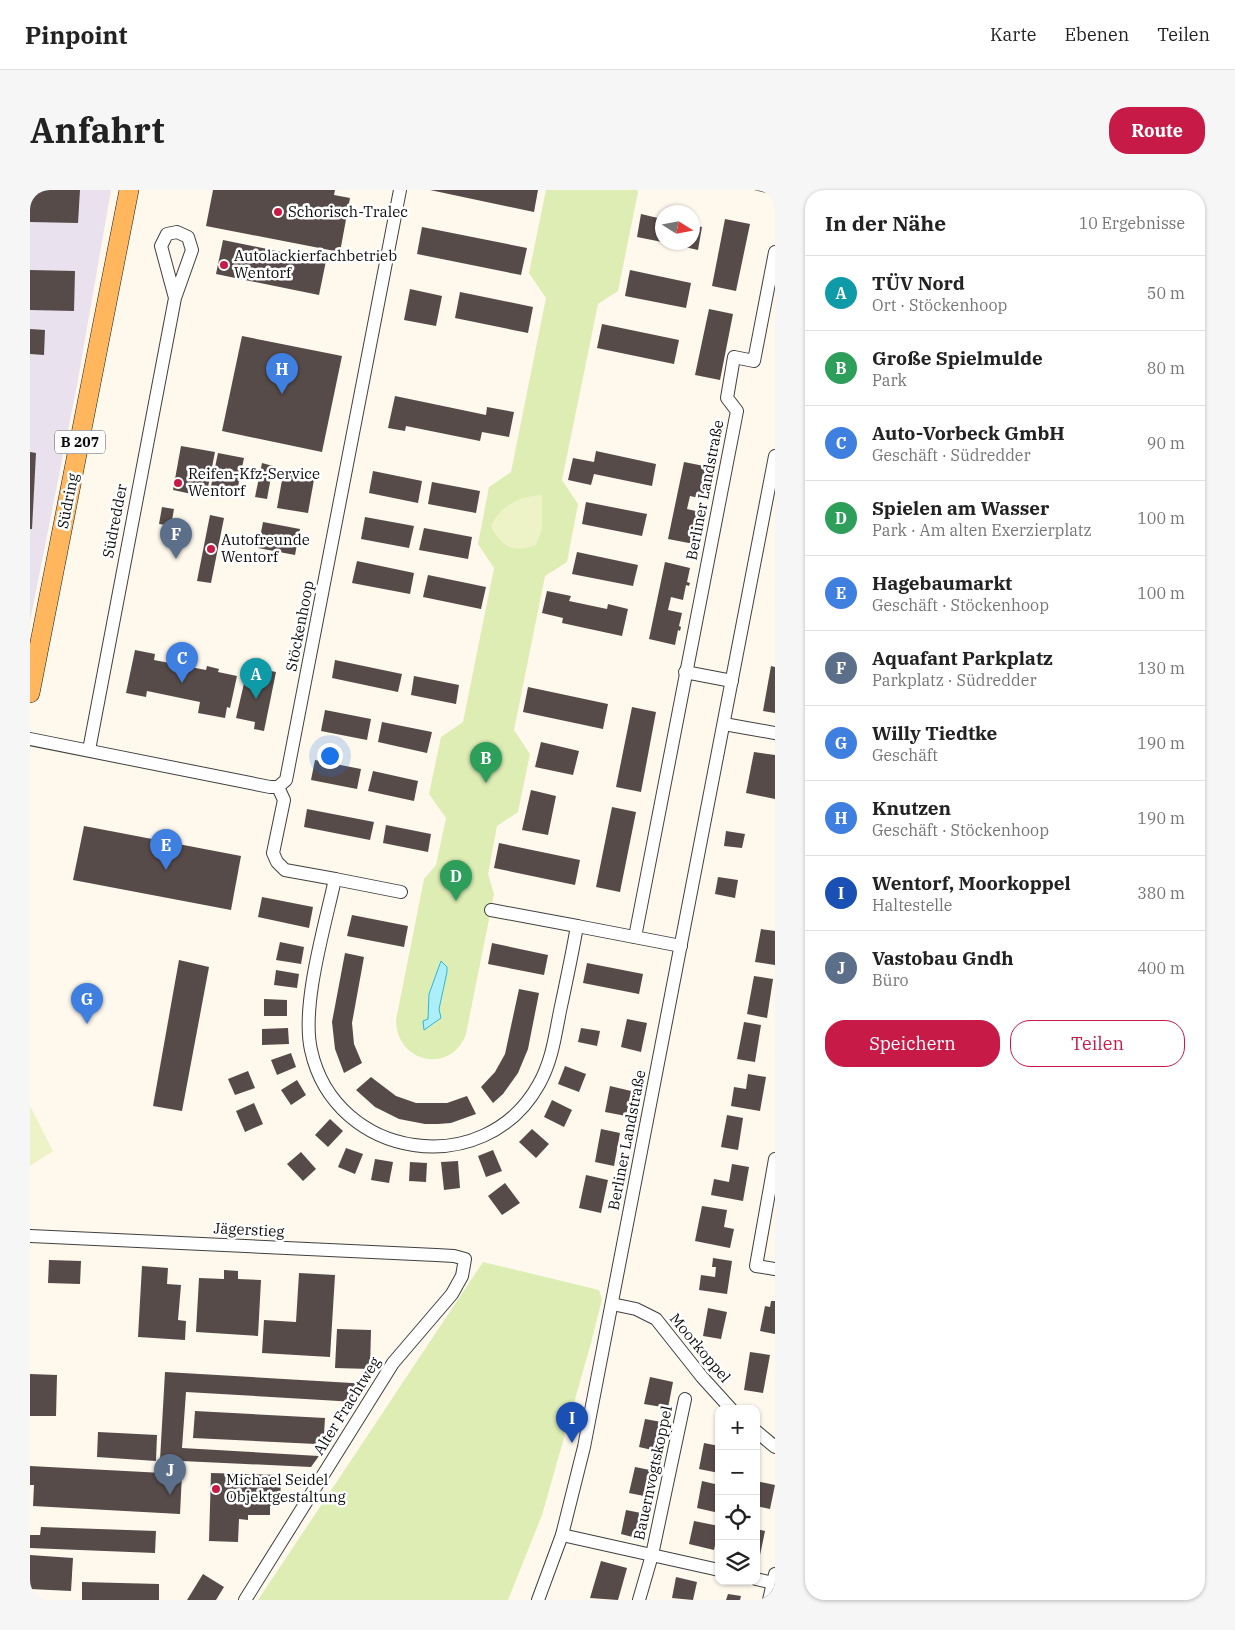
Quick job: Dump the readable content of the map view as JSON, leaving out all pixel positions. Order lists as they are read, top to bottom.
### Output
{
  "streets": {
    "main road": ["B 207", "Südring"],
    "street": [
      "Berliner Landstraße",
      "Südredder",
      "Stöckenhoop",
      "Jägerstieg",
      "Moorkoppel",
      "Alter Frachtweg",
      "Bauernvogtskoppel"
    ]
  },
  "crossings": [
    ["Berliner Landstraße", "Moorkoppel"],
    ["Berliner Landstraße", "Bauernvogtskoppel"],
    ["Jägerstieg", "Alter Frachtweg"]
  ],
  "places": [
    "Schorisch-Tralec",
    "Autolackierfachbetrieb Wentorf",
    "Reifen-Kfz-Service Wentorf",
    "Autofreunde Wentorf",
    "Michael Seidel Objektgestaltung"
  ],
  "north": "right",
  "page": {
    "header": "Pinpoint",
    "nav": ["Karte", "Ebenen", "Teilen"],
    "title": "Anfahrt",
    "buttons": [
      "Route",
      ["Speichern", "Teilen"]
    ],
    "heading": ["In der Nähe", "10 Ergebnisse"],
    "list": [
      {
        "mark": "A",
        "name": "TÜV Nord",
        "note": "Ort · Stöckenhoop",
        "value": "50 m"
      },
      {
        "mark": "B",
        "name": "Große Spielmulde",
        "note": "Park",
        "value": "80 m"
      },
      {
        "mark": "C",
        "name": "Auto-Vorbeck GmbH",
        "note": "Geschäft · Südredder",
        "value": "90 m"
      },
      {
        "mark": "D",
        "name": "Spielen am Wasser",
        "note": "Park · Am alten Exerzierplatz",
        "value": "100 m"
      },
      {
        "mark": "E",
        "name": "Hagebaumarkt",
        "note": "Geschäft · Stöckenhoop",
        "value": "100 m"
      },
      {
        "mark": "F",
        "name": "Aquafant Parkplatz",
        "note": "Parkplatz · Südredder",
        "value": "130 m"
      },
      {
        "mark": "G",
        "name": "Willy Tiedtke",
        "note": "Geschäft",
        "value": "190 m"
      },
      {
        "mark": "H",
        "name": "Knutzen",
        "note": "Geschäft · Stöckenhoop",
        "value": "190 m"
      },
      {
        "mark": "I",
        "name": "Wentorf, Moorkoppel",
        "note": "Haltestelle",
        "value": "380 m"
      },
      {
        "mark": "J",
        "name": "Vastobau Gndh",
        "note": "Büro",
        "value": "400 m"
      }
    ],
    "pins": [
      "H",
      "F",
      "C",
      "A",
      "B",
      "E",
      "D",
      "G",
      "I",
      "J"
    ],
    "map_buttons": ["+", "−"]
  }
}
